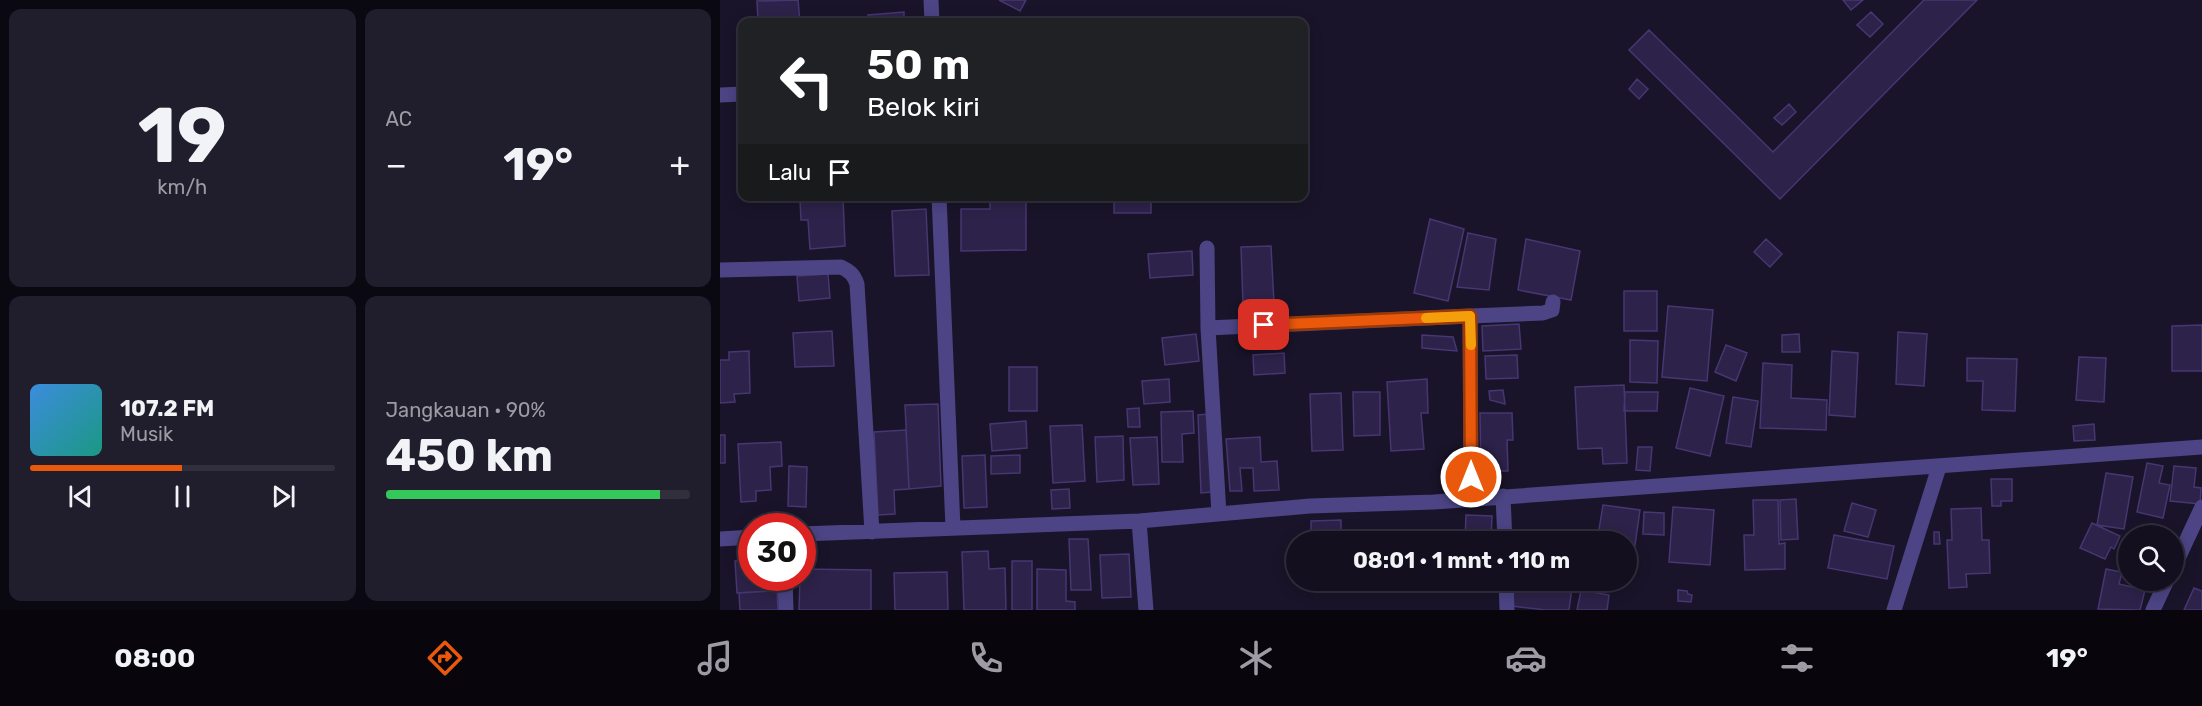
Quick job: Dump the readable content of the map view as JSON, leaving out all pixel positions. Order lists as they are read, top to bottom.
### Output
{
  "page": {
    "tile": [
      ["19", "km/h"],
      "AC",
      ["Jangkauan · 90%", "450 km"]
    ],
    "turn": ["50 m", "Belok kiri"],
    "heat": ["−", "19°", "+"],
    "then": "Lalu",
    "song": ["107.2 FM", "Musik"],
    "limit": "30",
    "trip": "08:01 · 1 mnt · 110 m",
    "tabs": ["08:00", "19°"]
  }
}
